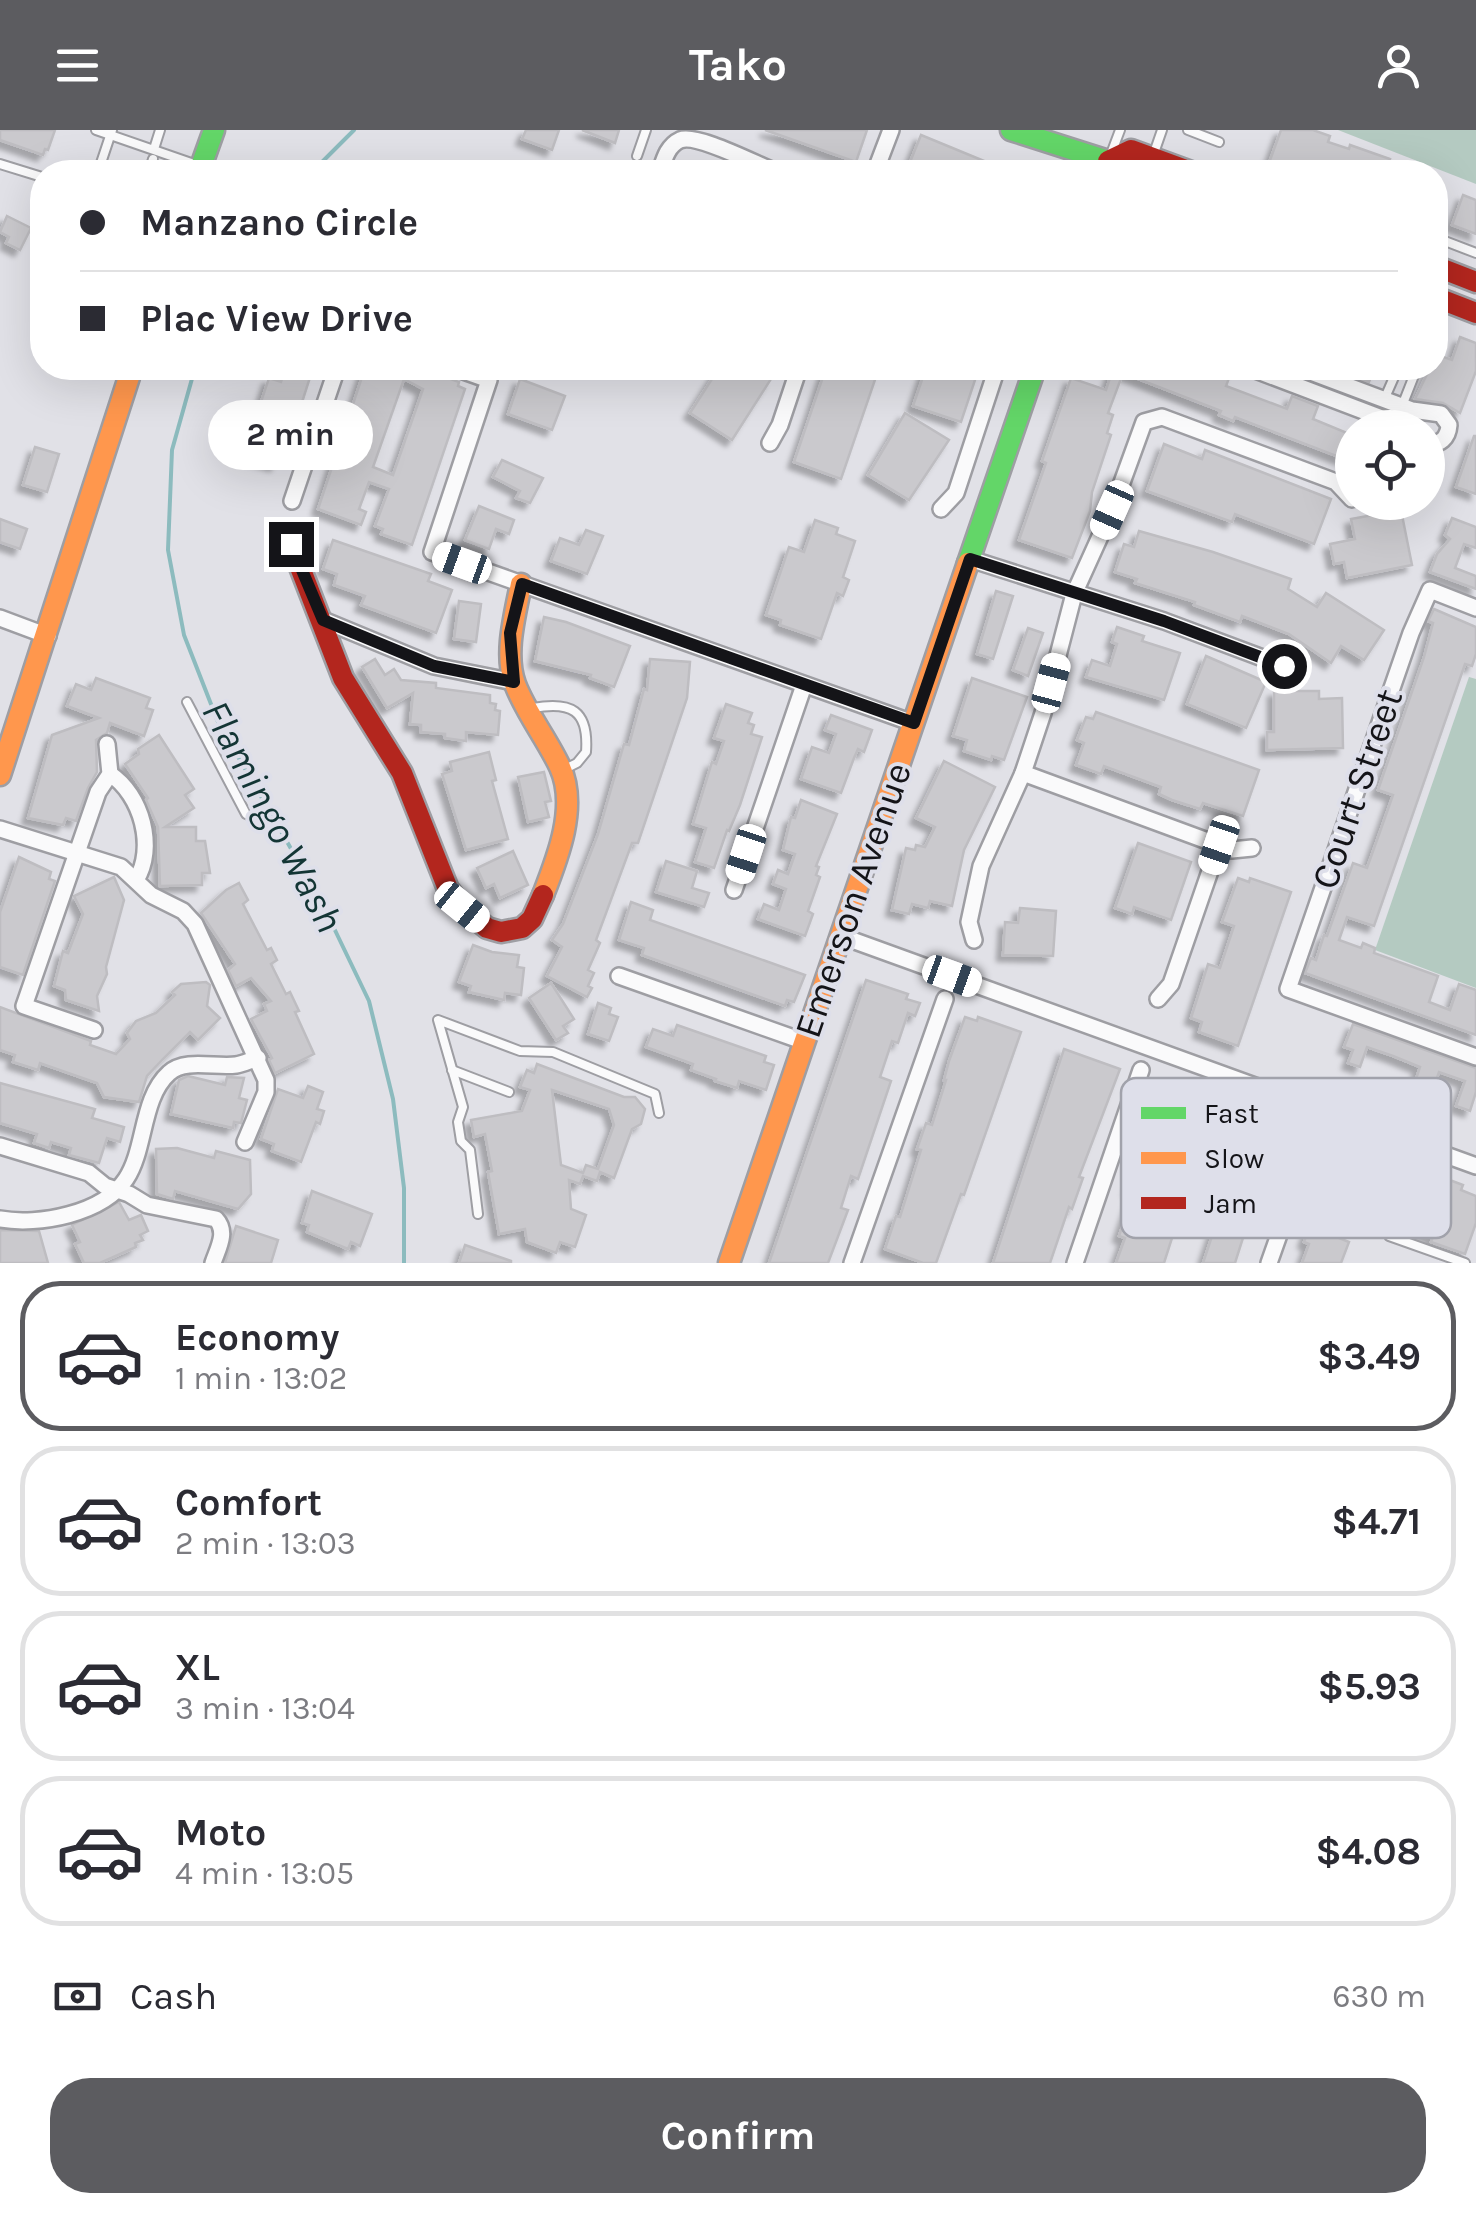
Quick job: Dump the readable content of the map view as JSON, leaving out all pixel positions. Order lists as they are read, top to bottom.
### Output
{
  "streets": {
    "street": ["Court Street", "Emerson Avenue"]
  },
  "water": ["Flamingo Wash"],
  "legend": ["Fast", "Slow", "Jam"],
  "page": {
    "header": "Tako",
    "banner": ["Manzano Circle", "Plac View Drive"],
    "bubble": "2 min",
    "list": [
      {
        "name": "Economy",
        "note": "1 min · 13:02",
        "value": "$3.49"
      },
      {
        "name": "Comfort",
        "note": "2 min · 13:03",
        "value": "$4.71"
      },
      {
        "name": "XL",
        "note": "3 min · 13:04",
        "value": "$5.93"
      },
      {
        "name": "Moto",
        "note": "4 min · 13:05",
        "value": "$4.08"
      }
    ],
    "pay": ["Cash", "630 m"],
    "buttons": "Confirm"
  }
}
